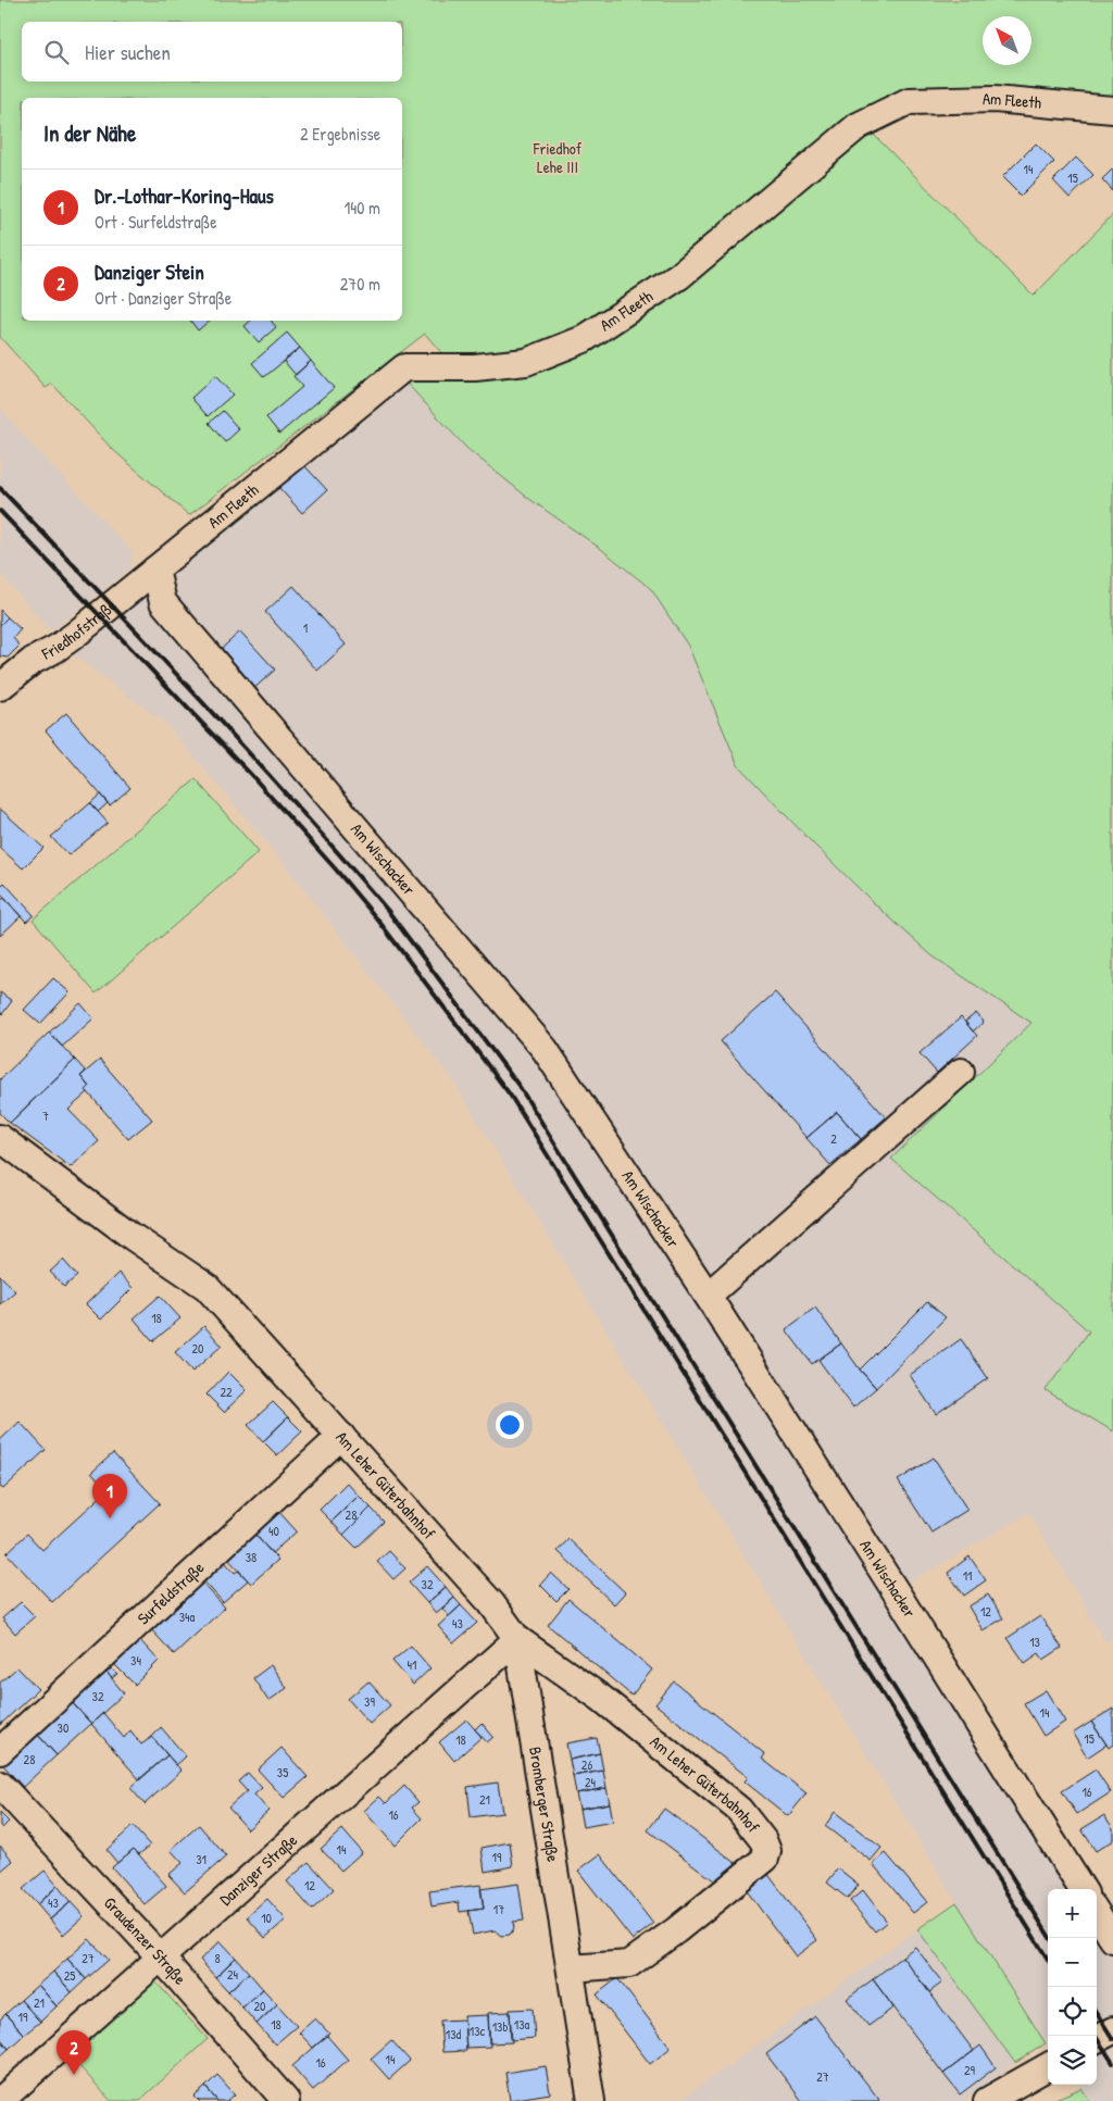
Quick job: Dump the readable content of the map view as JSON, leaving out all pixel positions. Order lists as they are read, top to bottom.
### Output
{
  "streets": {
    "street": [
      "Am Fleeth",
      "Friedhofstraße",
      "Am Wischacker",
      "Am Leher Güterbahnhof",
      "Surfeldstraße",
      "Bromberger Straße",
      "Danziger Straße",
      "Graudenzer Straße"
    ]
  },
  "crossings": [
    ["Am Fleeth", "Friedhofstraße"],
    ["Am Fleeth", "Am Wischacker"],
    ["Friedhofstraße", "Am Wischacker"],
    ["Am Leher Güterbahnhof", "Surfeldstraße"],
    ["Am Leher Güterbahnhof", "Bromberger Straße"],
    ["Am Leher Güterbahnhof", "Danziger Straße"],
    ["Bromberger Straße", "Danziger Straße"],
    ["Danziger Straße", "Graudenzer Straße"]
  ],
  "parks": ["Friedhof Lehe III"],
  "house_numbers": [
    "14",
    "15",
    "1",
    "7",
    "2",
    "18",
    "20",
    "22",
    "28",
    "40",
    "38",
    "11",
    "32",
    "12",
    "34a",
    "43",
    "13",
    "34",
    "41",
    "32",
    "39",
    "14",
    "30",
    "15",
    "18",
    "28",
    "26",
    "35",
    "24",
    "16",
    "21",
    "16",
    "14",
    "19",
    "31",
    "12",
    "43",
    "17",
    "10",
    "27",
    "8",
    "24",
    "25",
    "21",
    "20",
    "19",
    "18",
    "13a",
    "13b",
    "13c",
    "13d",
    "14",
    "16",
    "29",
    "27"
  ],
  "north": "top left",
  "page": {
    "search": "Hier suchen",
    "heading": ["In der Nähe", "2 Ergebnisse"],
    "list": [
      {
        "mark": "1",
        "name": "Dr.-Lothar-Koring-Haus",
        "note": "Ort · Surfeldstraße",
        "value": "140 m"
      },
      {
        "mark": "2",
        "name": "Danziger Stein",
        "note": "Ort · Danziger Straße",
        "value": "270 m"
      }
    ],
    "pins": ["1", "2"],
    "map_buttons": ["+", "−"]
  }
}
